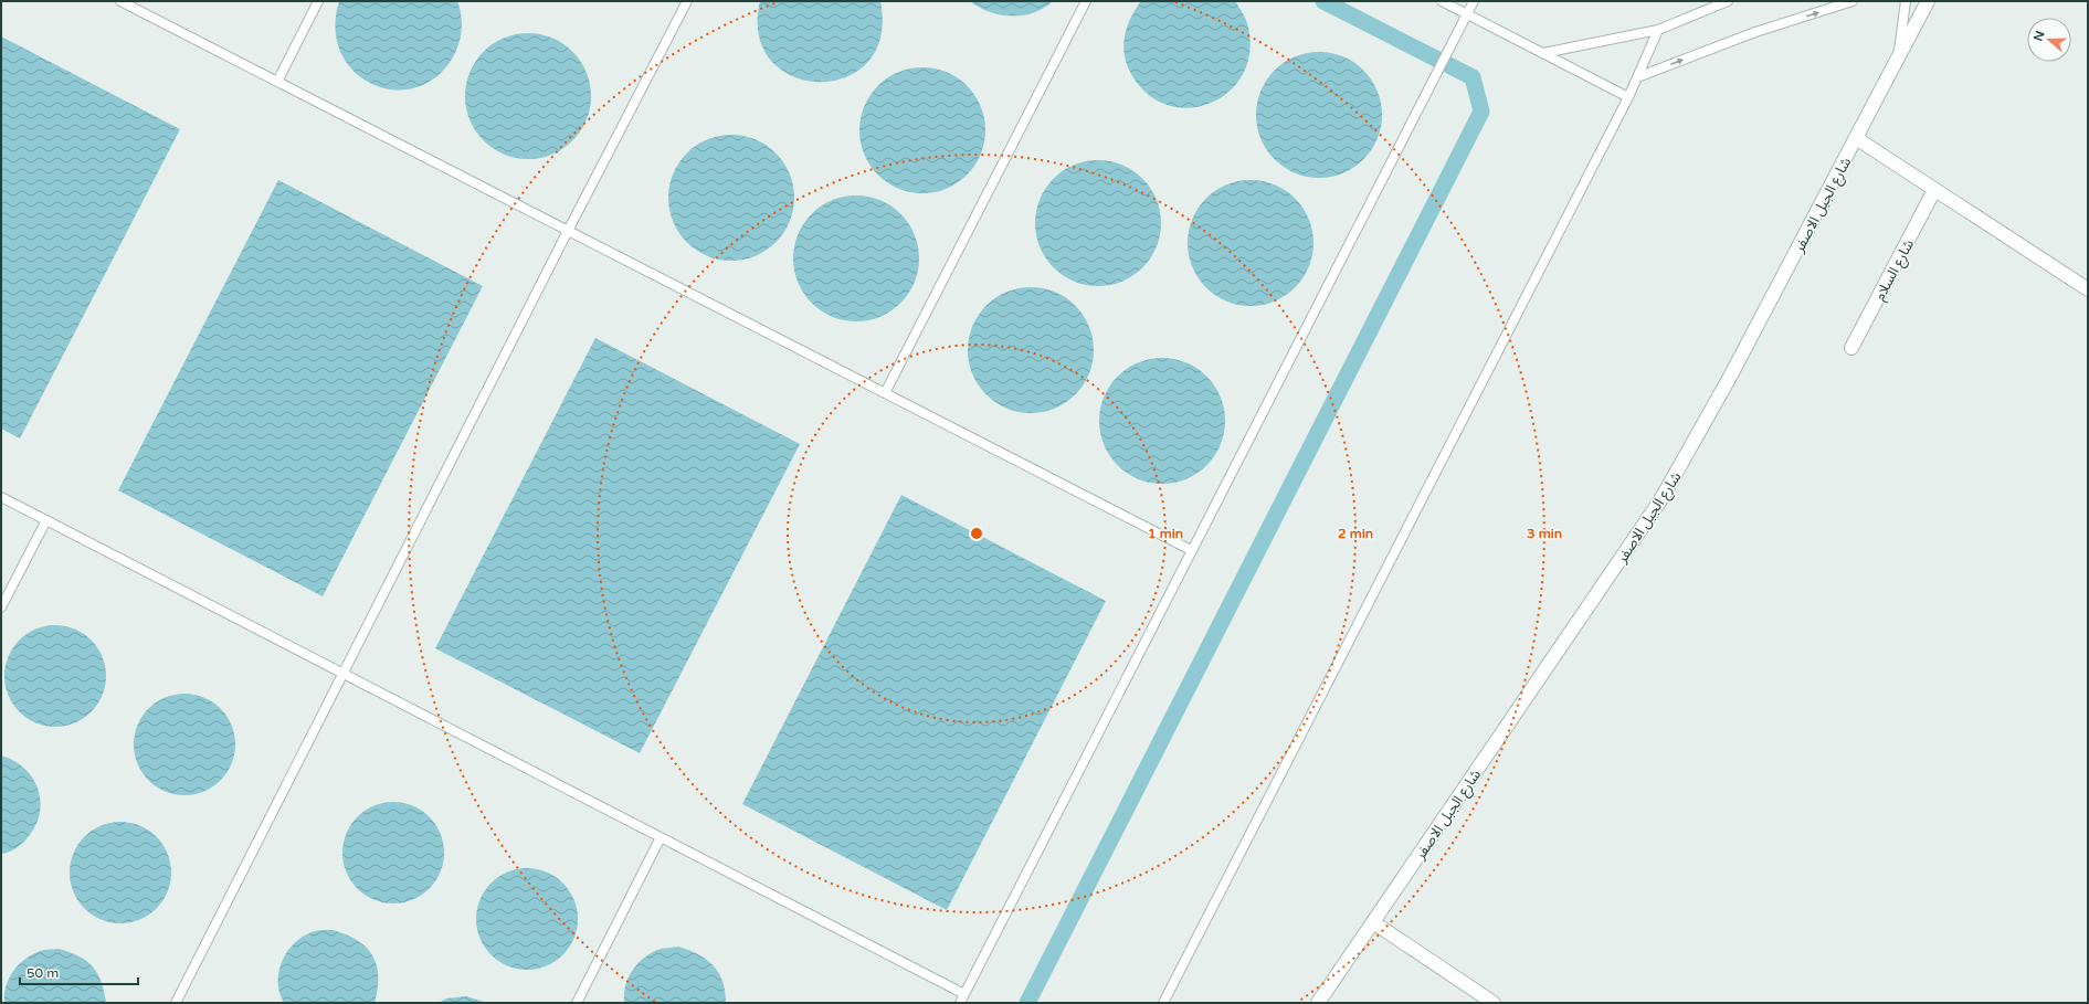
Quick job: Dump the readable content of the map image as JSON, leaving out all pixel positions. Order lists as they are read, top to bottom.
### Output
{
  "streets": {
    "street": ["شارع الجبل الاصفر", "شارع السلام"]
  },
  "scale_bar": "50 m",
  "north": "left",
  "rings": ["1 min", "2 min", "3 min"]
}
